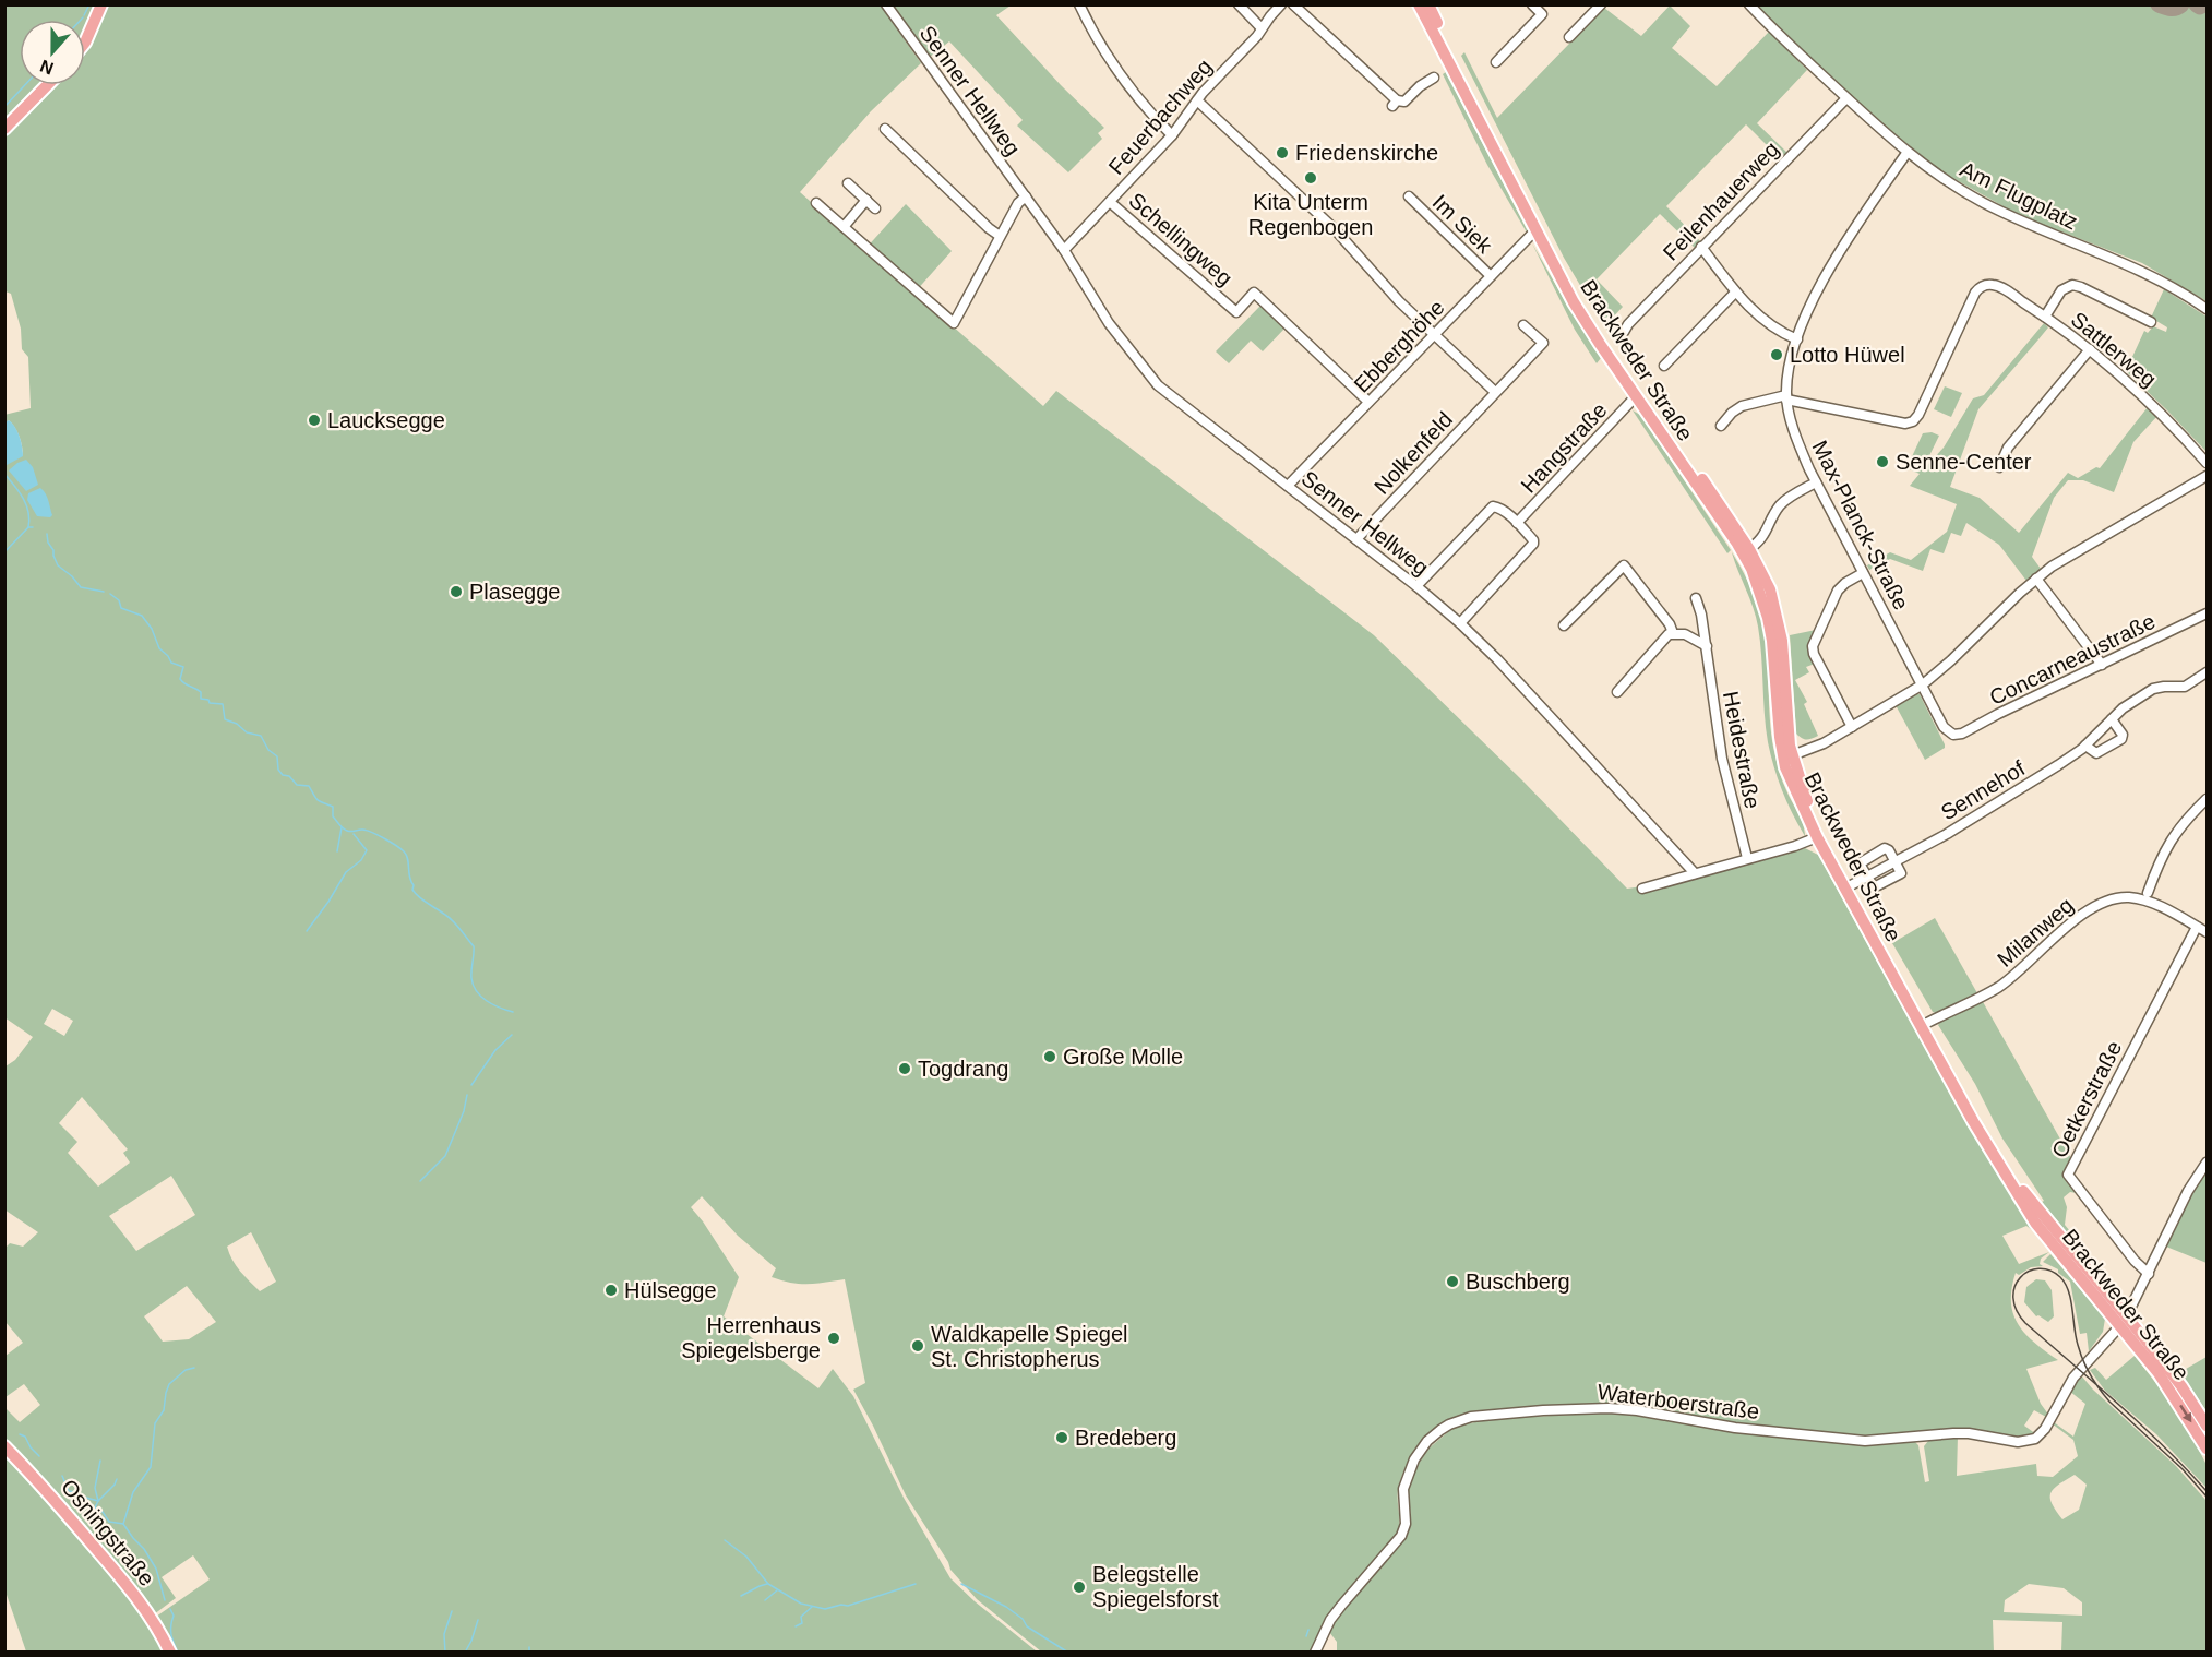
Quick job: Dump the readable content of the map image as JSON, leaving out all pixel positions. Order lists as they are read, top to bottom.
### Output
{
  "streets": {
    "main road": ["Brackweder Straße", "Osningstraße"],
    "street": [
      "Senner Hellweg",
      "Feuerbachweg",
      "Am Flugplatz",
      "Feilenhauerweg",
      "Im Siek",
      "Schellingweg",
      "Ebberghöhe",
      "Sattlerweg",
      "Hangstraße",
      "Nolkenfeld",
      "Max-Planck-Straße",
      "Concarneaustraße",
      "Heidestraße",
      "Sennehof",
      "Milanweg",
      "Oetkerstraße",
      "Waterboerstraße"
    ]
  },
  "crossings": [
    ["Senner Hellweg", "Feuerbachweg"],
    ["Senner Hellweg", "Ebberghöhe"],
    ["Senner Hellweg", "Hangstraße"],
    ["Senner Hellweg", "Nolkenfeld"],
    ["Feuerbachweg", "Schellingweg"],
    ["Am Flugplatz", "Feilenhauerweg"],
    ["Am Flugplatz", "Max-Planck-Straße"],
    ["Im Siek", "Ebberghöhe"],
    ["Schellingweg", "Ebberghöhe"],
    ["Ebberghöhe", "Brackweder Straße"],
    ["Sattlerweg", "Max-Planck-Straße"],
    ["Brackweder Straße", "Hangstraße"],
    ["Brackweder Straße", "Sennehof"],
    ["Brackweder Straße", "Milanweg"],
    ["Brackweder Straße", "Waterboerstraße"],
    ["Max-Planck-Straße", "Concarneaustraße"],
    ["Milanweg", "Oetkerstraße"],
    ["Oetkerstraße", "Waterboerstraße"]
  ],
  "places": [
    "Friedenskirche",
    "Kita Unterm Regenbogen",
    "Lotto Hüwel",
    "Laucksegge",
    "Senne-Center",
    "Plasegge",
    "Große Molle",
    "Togdrang",
    "Buschberg",
    "Hülsegge",
    "Herrenhaus Spiegelsberge",
    "Waldkapelle Spiegel St. Christopherus",
    "Bredeberg",
    "Belegstelle Spiegelsforst"
  ],
  "north": "bottom"
}
